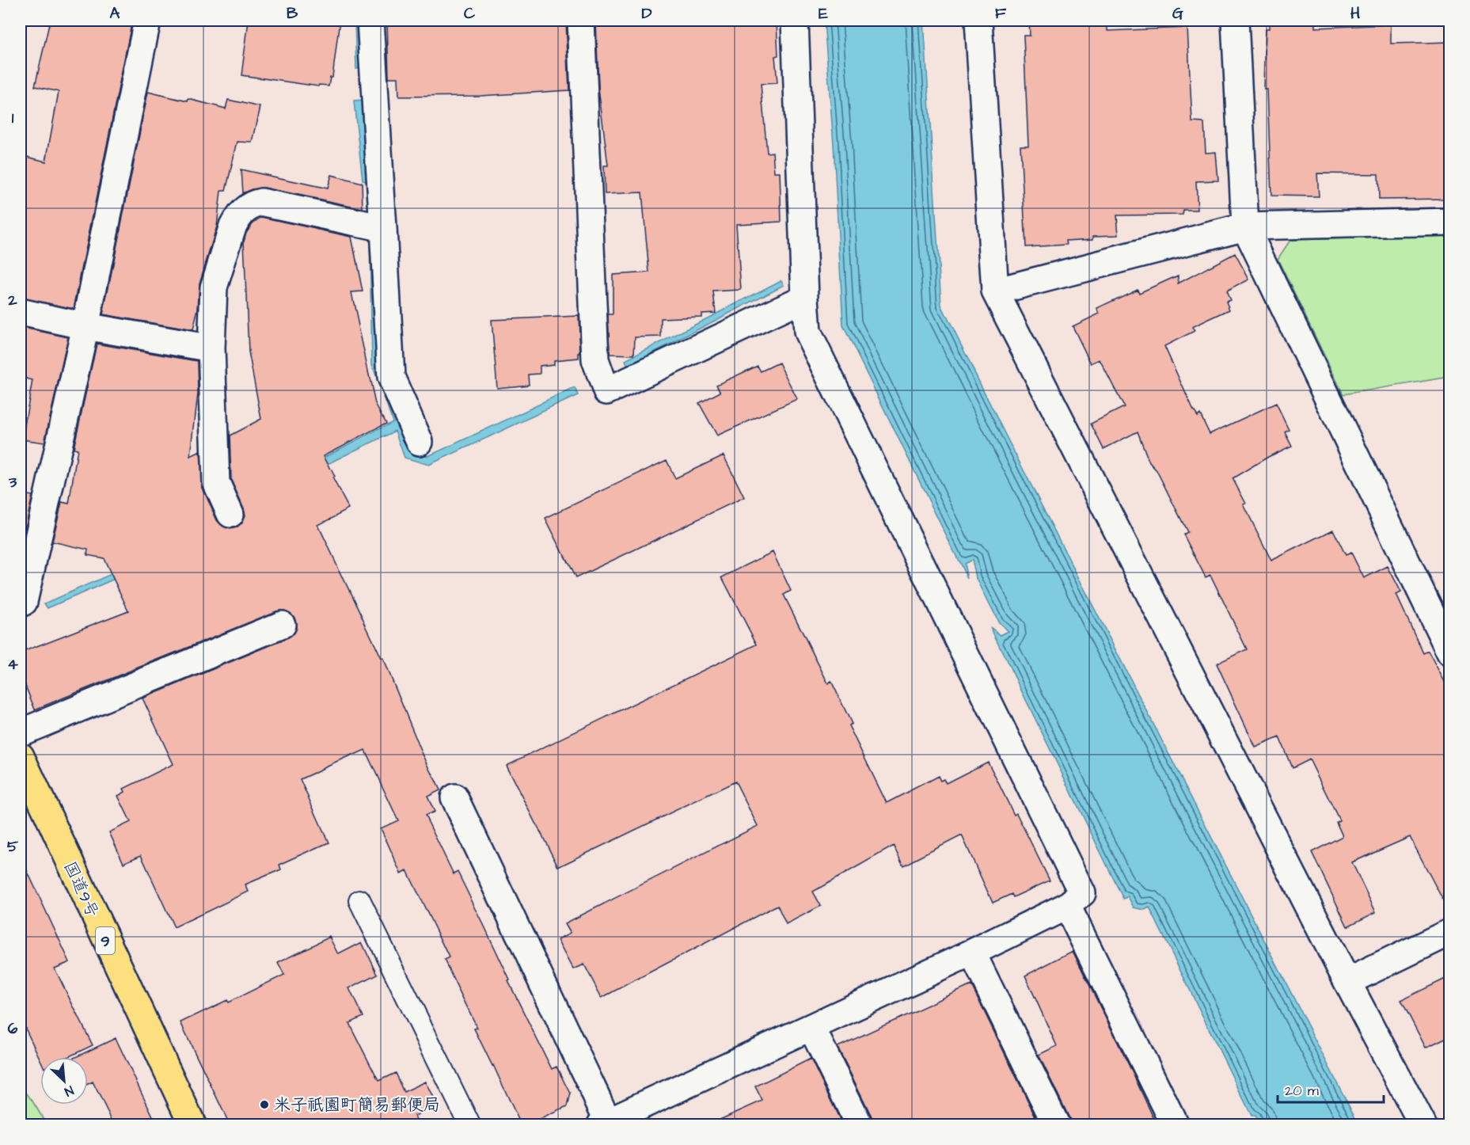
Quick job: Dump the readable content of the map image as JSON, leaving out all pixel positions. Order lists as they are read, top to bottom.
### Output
{
  "streets": {
    "highway": ["国道9号", "9"]
  },
  "places": ["米子祇園町簡易郵便局"],
  "scale_bar": "20 m",
  "north": "bottom right",
  "grid": {
    "columns": [
      "A",
      "B",
      "C",
      "D",
      "E",
      "F",
      "G",
      "H"
    ],
    "rows": [
      "1",
      "2",
      "3",
      "4",
      "5",
      "6"
    ]
  }
}
